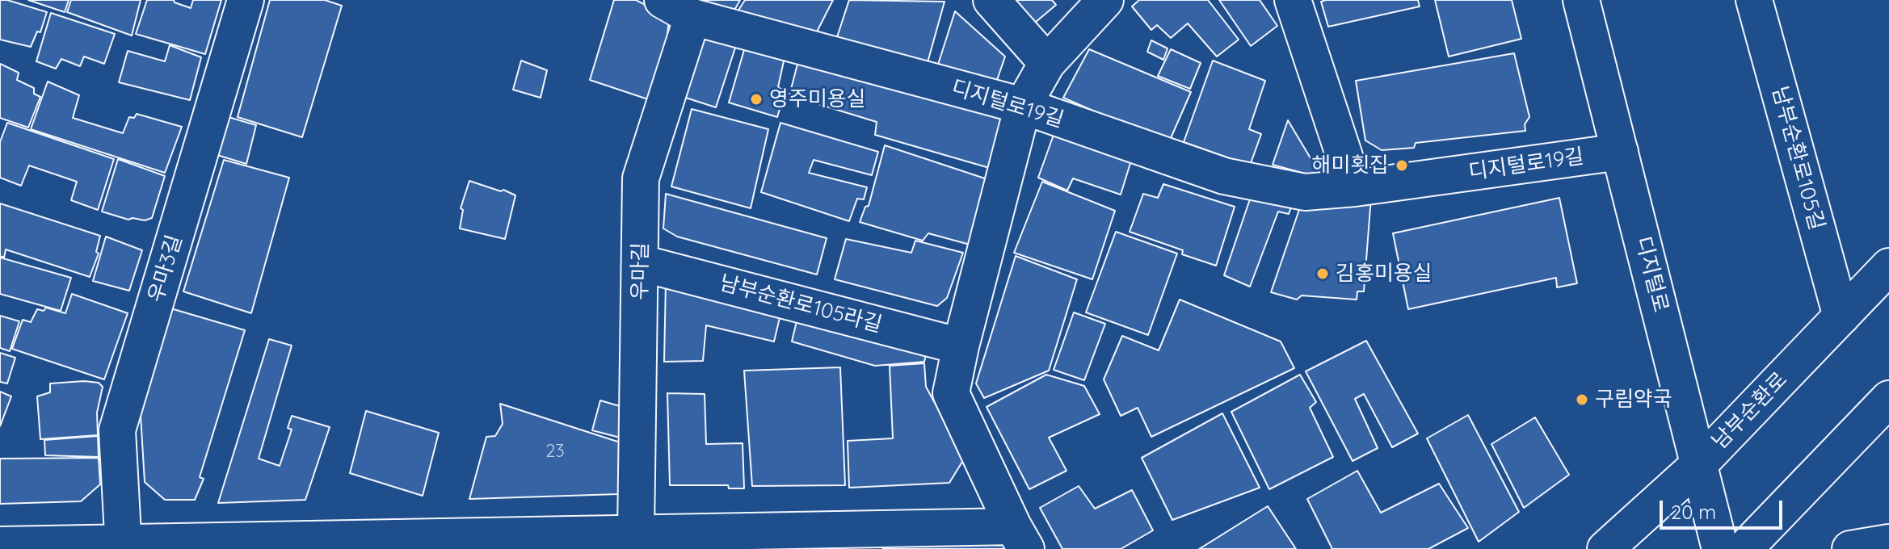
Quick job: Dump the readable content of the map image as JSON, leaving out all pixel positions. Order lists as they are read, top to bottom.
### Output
{
  "streets": {
    "street": [
      "디지털로19길",
      "남부순환로105길",
      "우마3길",
      "우마길",
      "디지털로",
      "남부순환로105라길",
      "남부순환로"
    ]
  },
  "crossings": [
    ["디지털로19길", "우마길"],
    ["디지털로19길", "디지털로"],
    ["남부순환로105길", "남부순환로"],
    ["우마길", "남부순환로105라길"],
    ["디지털로", "남부순환로"]
  ],
  "places": [
    "영주미용실",
    "해미횟집",
    "김홍미용실",
    "구림약국"
  ],
  "house_numbers": ["23"],
  "scale_bar": "20 m"
}
